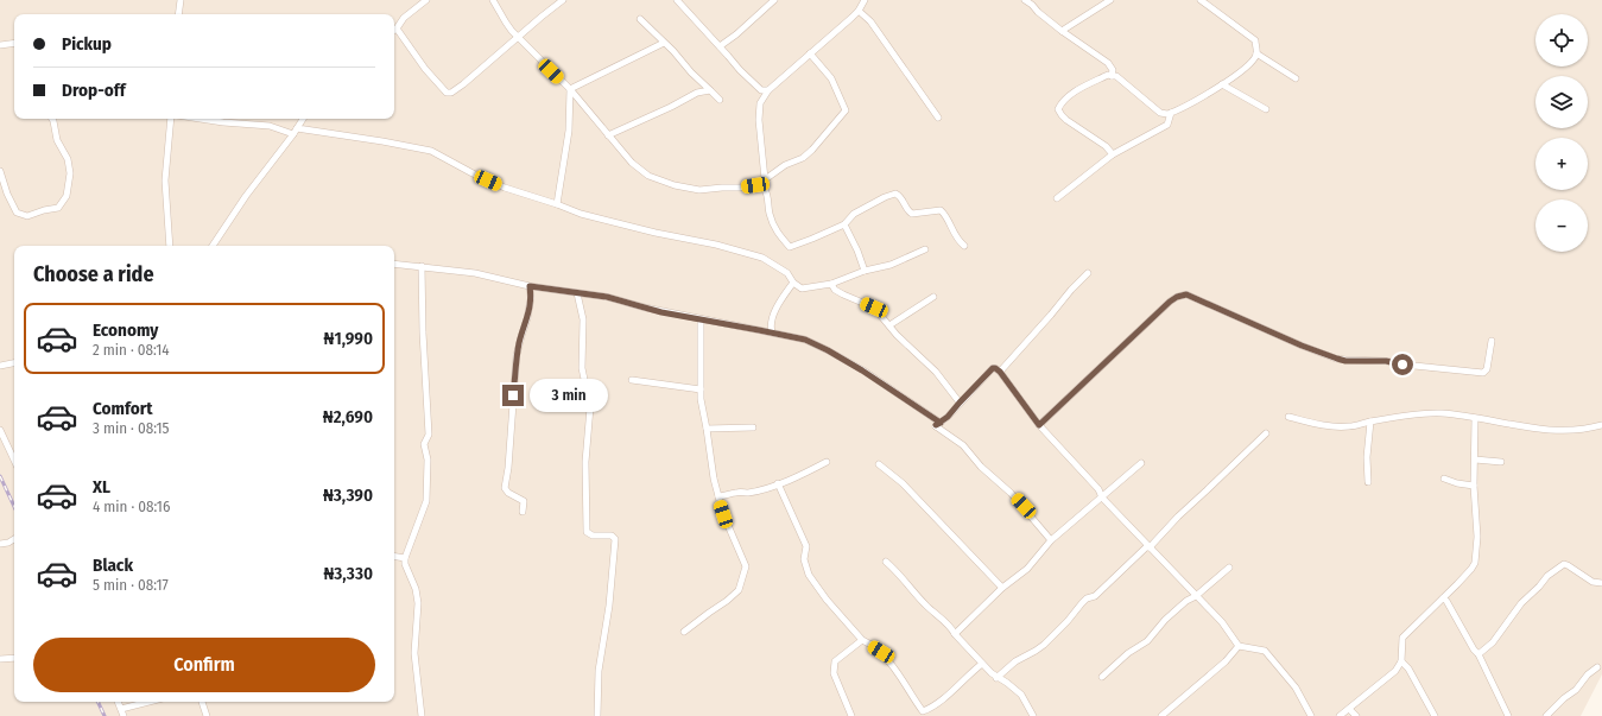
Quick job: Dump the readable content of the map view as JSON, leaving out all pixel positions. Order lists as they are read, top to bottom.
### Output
{
  "page": {
    "map_buttons": ["+", "−"],
    "banner": ["Pickup", "Drop-off"],
    "heading": "Choose a ride",
    "list": [
      {
        "name": "Economy",
        "note": "2 min · 08:14",
        "value": "₦1,990"
      },
      {
        "name": "Comfort",
        "note": "3 min · 08:15",
        "value": "₦2,690"
      },
      {
        "name": "XL",
        "note": "4 min · 08:16",
        "value": "₦3,390"
      },
      {
        "name": "Black",
        "note": "5 min · 08:17",
        "value": "₦3,330"
      }
    ],
    "bubble": "3 min",
    "buttons": "Confirm"
  }
}
